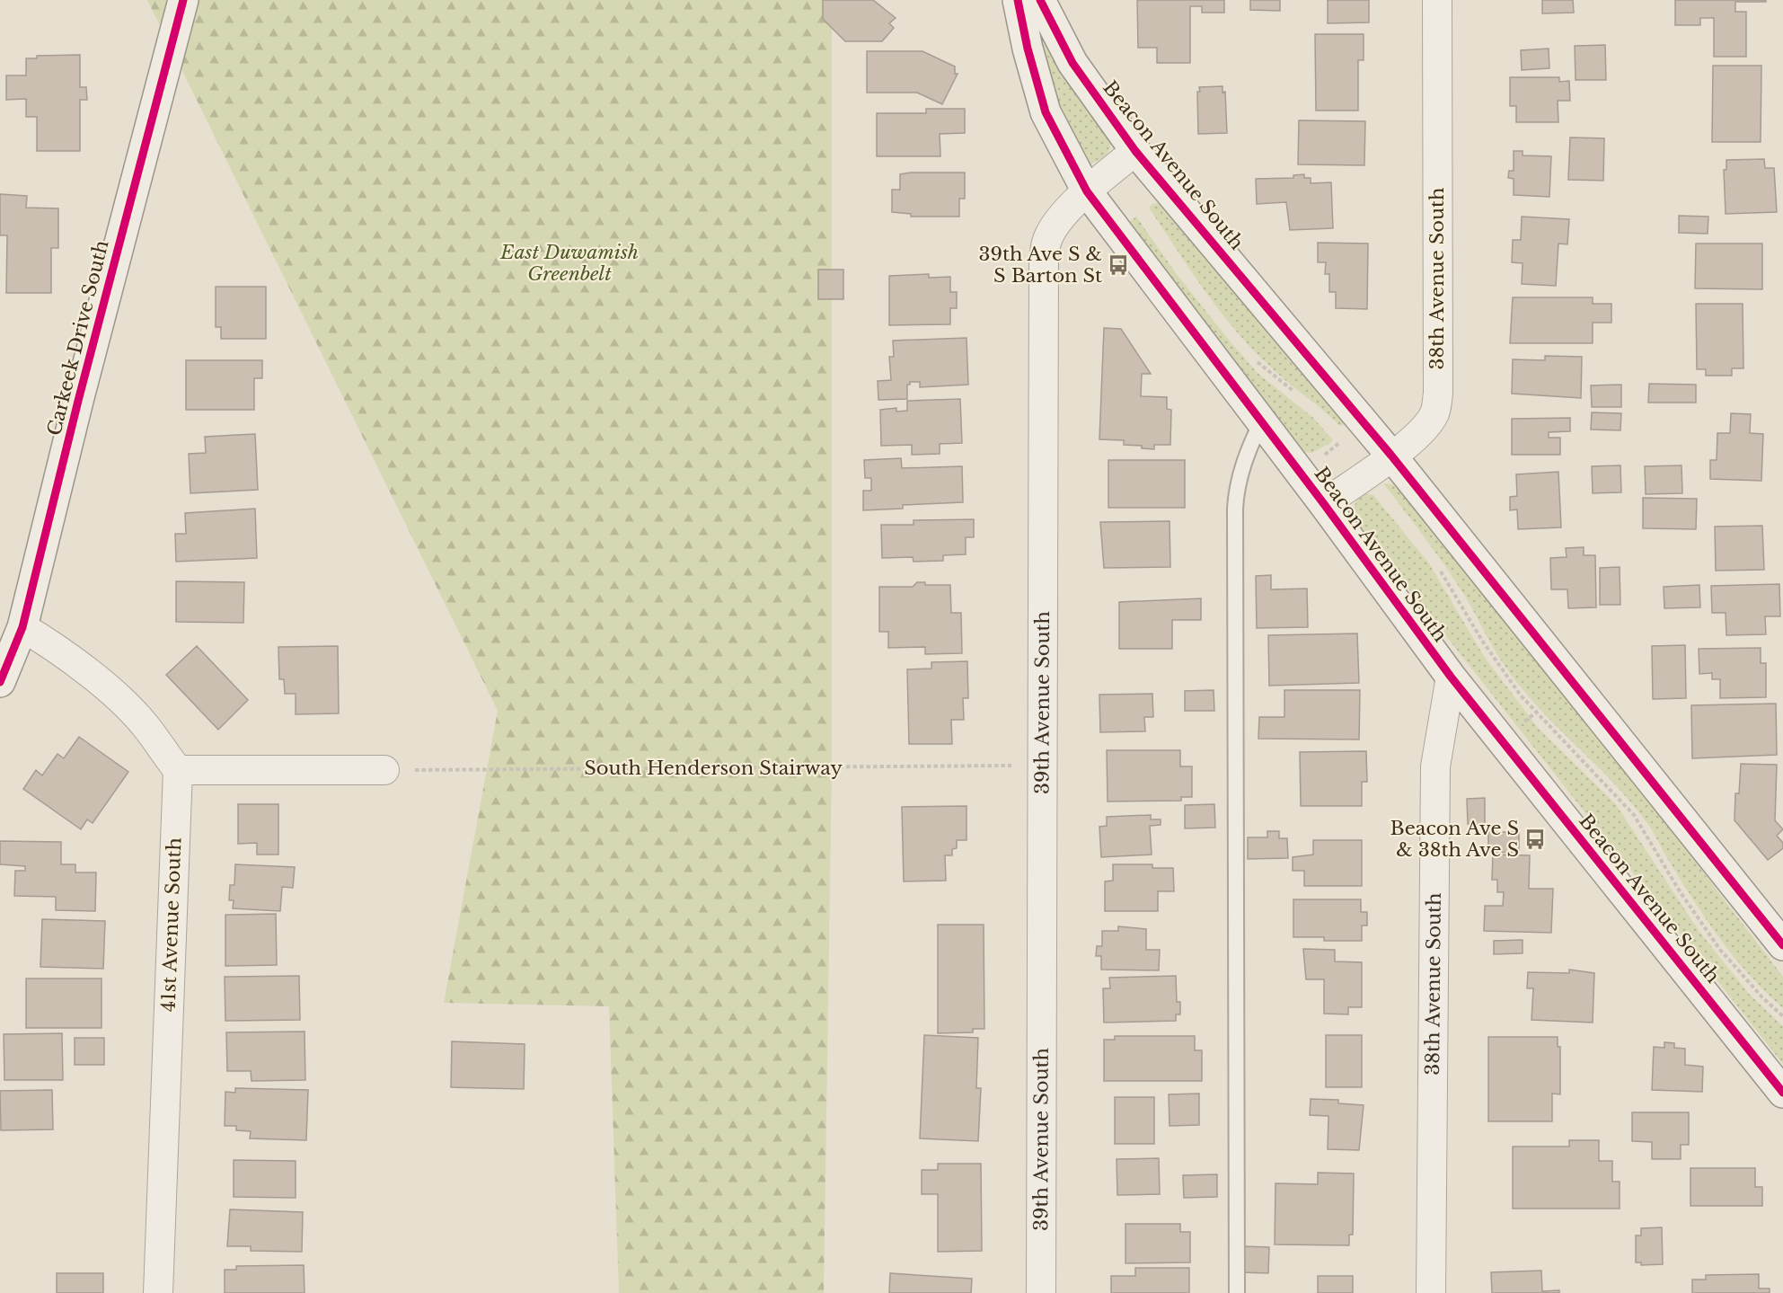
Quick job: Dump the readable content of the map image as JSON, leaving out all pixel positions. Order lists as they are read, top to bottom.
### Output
{
  "streets": {
    "main road": ["Beacon Avenue South", "Carkeek Drive South"],
    "street": ["38th Avenue South", "39th Avenue South", "41st Avenue South"],
    "path": ["South Henderson Stairway"]
  },
  "crossings": [
    ["Beacon Avenue South", "38th Avenue South"],
    ["Beacon Avenue South", "39th Avenue South"],
    ["39th Avenue South", "South Henderson Stairway"]
  ],
  "parks": ["East Duwamish Greenbelt"],
  "places": {
    "bus stop": ["39th Ave S & S Barton St", "Beacon Ave S & 38th Ave S"]
  }
}
